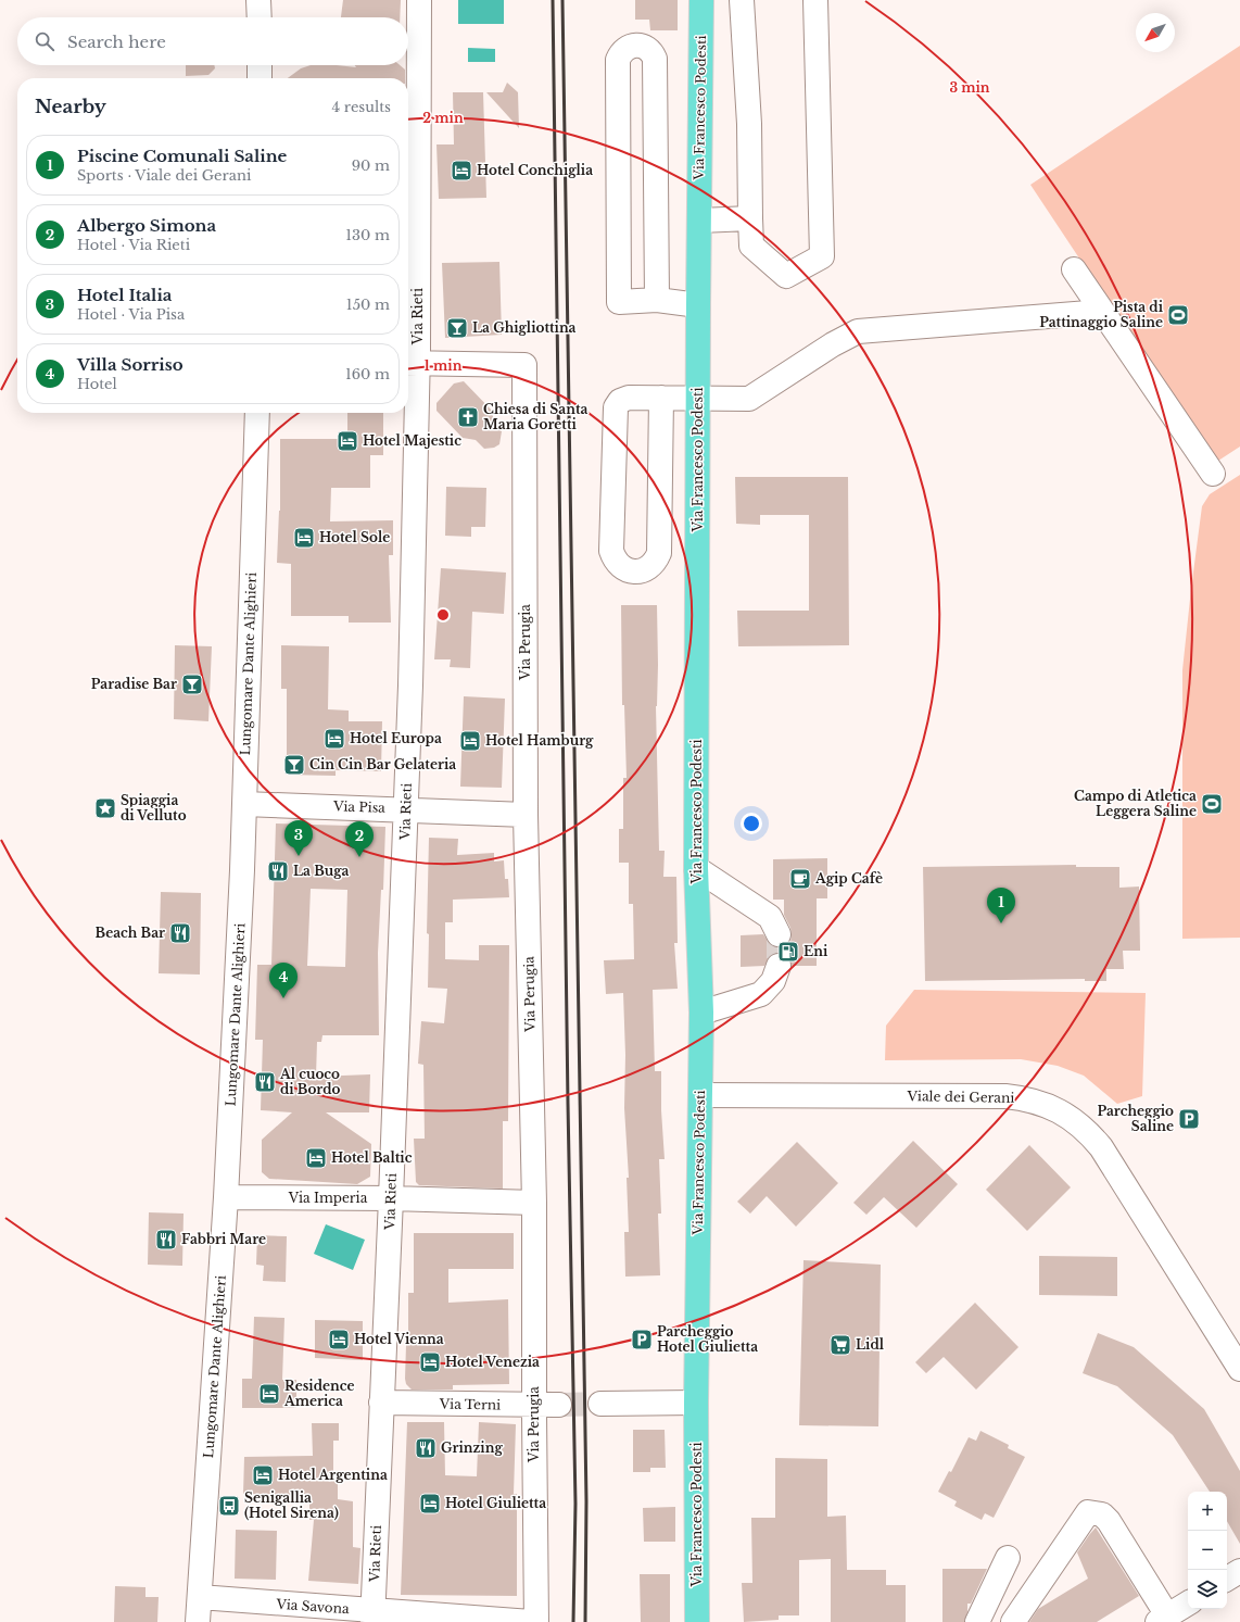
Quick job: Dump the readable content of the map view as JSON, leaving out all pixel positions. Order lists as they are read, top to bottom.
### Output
{
  "streets": {
    "main road": ["Via Francesco Podesti"],
    "street": [
      "Via Rieti",
      "Via Perugia",
      "Lungomare Dante Alighieri",
      "Via Pisa",
      "Viale dei Gerani",
      "Via Imperia",
      "Via Terni",
      "Via Savona"
    ]
  },
  "crossings": [
    ["Via Francesco Podesti", "Viale dei Gerani"],
    ["Via Rieti", "Via Perugia"],
    ["Via Rieti", "Via Pisa"],
    ["Via Rieti", "Via Imperia"],
    ["Via Rieti", "Via Terni"],
    ["Via Rieti", "Via Savona"],
    ["Via Perugia", "Via Pisa"],
    ["Via Perugia", "Via Imperia"],
    ["Via Perugia", "Via Terni"],
    ["Lungomare Dante Alighieri", "Via Pisa"],
    ["Lungomare Dante Alighieri", "Via Imperia"],
    ["Lungomare Dante Alighieri", "Via Savona"]
  ],
  "places": {
    "hotel": [
      "Hotel Conchiglia",
      "Hotel Majestic",
      "Hotel Sole",
      "Hotel Europa",
      "Hotel Hamburg",
      "Hotel Baltic",
      "Hotel Vienna",
      "Hotel Venezia",
      "Residence America",
      "Hotel Argentina",
      "Hotel Giulietta"
    ],
    "sports": ["Pista di Pattinaggio Saline", "Campo di Atletica Leggera Saline"],
    "bar": ["La Ghigliottina", "Paradise Bar", "Cin Cin Bar Gelateria"],
    "church": ["Chiesa di Santa Maria Goretti"],
    "place": ["Spiaggia di Velluto"],
    "restaurant": [
      "La Buga",
      "Beach Bar",
      "Al cuoco di Bordo",
      "Fabbri Mare",
      "Grinzing"
    ],
    "cafe": ["Agip Cafè"],
    "fuel station": ["Eni"],
    "parking": ["Parcheggio Saline", "Parcheggio Hotel Giulietta"],
    "supermarket": ["Lidl"],
    "bus stop": ["Senigallia (Hotel Sirena)"]
  },
  "north": "bottom left",
  "page": {
    "search": "Search here",
    "heading": ["Nearby", "4 results"],
    "list": [
      {
        "mark": "1",
        "name": "Piscine Comunali Saline",
        "note": "Sports · Viale dei Gerani",
        "value": "90 m"
      },
      {
        "mark": "2",
        "name": "Albergo Simona",
        "note": "Hotel · Via Rieti",
        "value": "130 m"
      },
      {
        "mark": "3",
        "name": "Hotel Italia",
        "note": "Hotel · Via Pisa",
        "value": "150 m"
      },
      {
        "mark": "4",
        "name": "Villa Sorriso",
        "note": "Hotel",
        "value": "160 m"
      }
    ],
    "pins": [
      "3",
      "2",
      "1",
      "4"
    ],
    "map_buttons": ["+", "−"]
  },
  "rings": ["3 min", "2 min", "1 min"]
}
